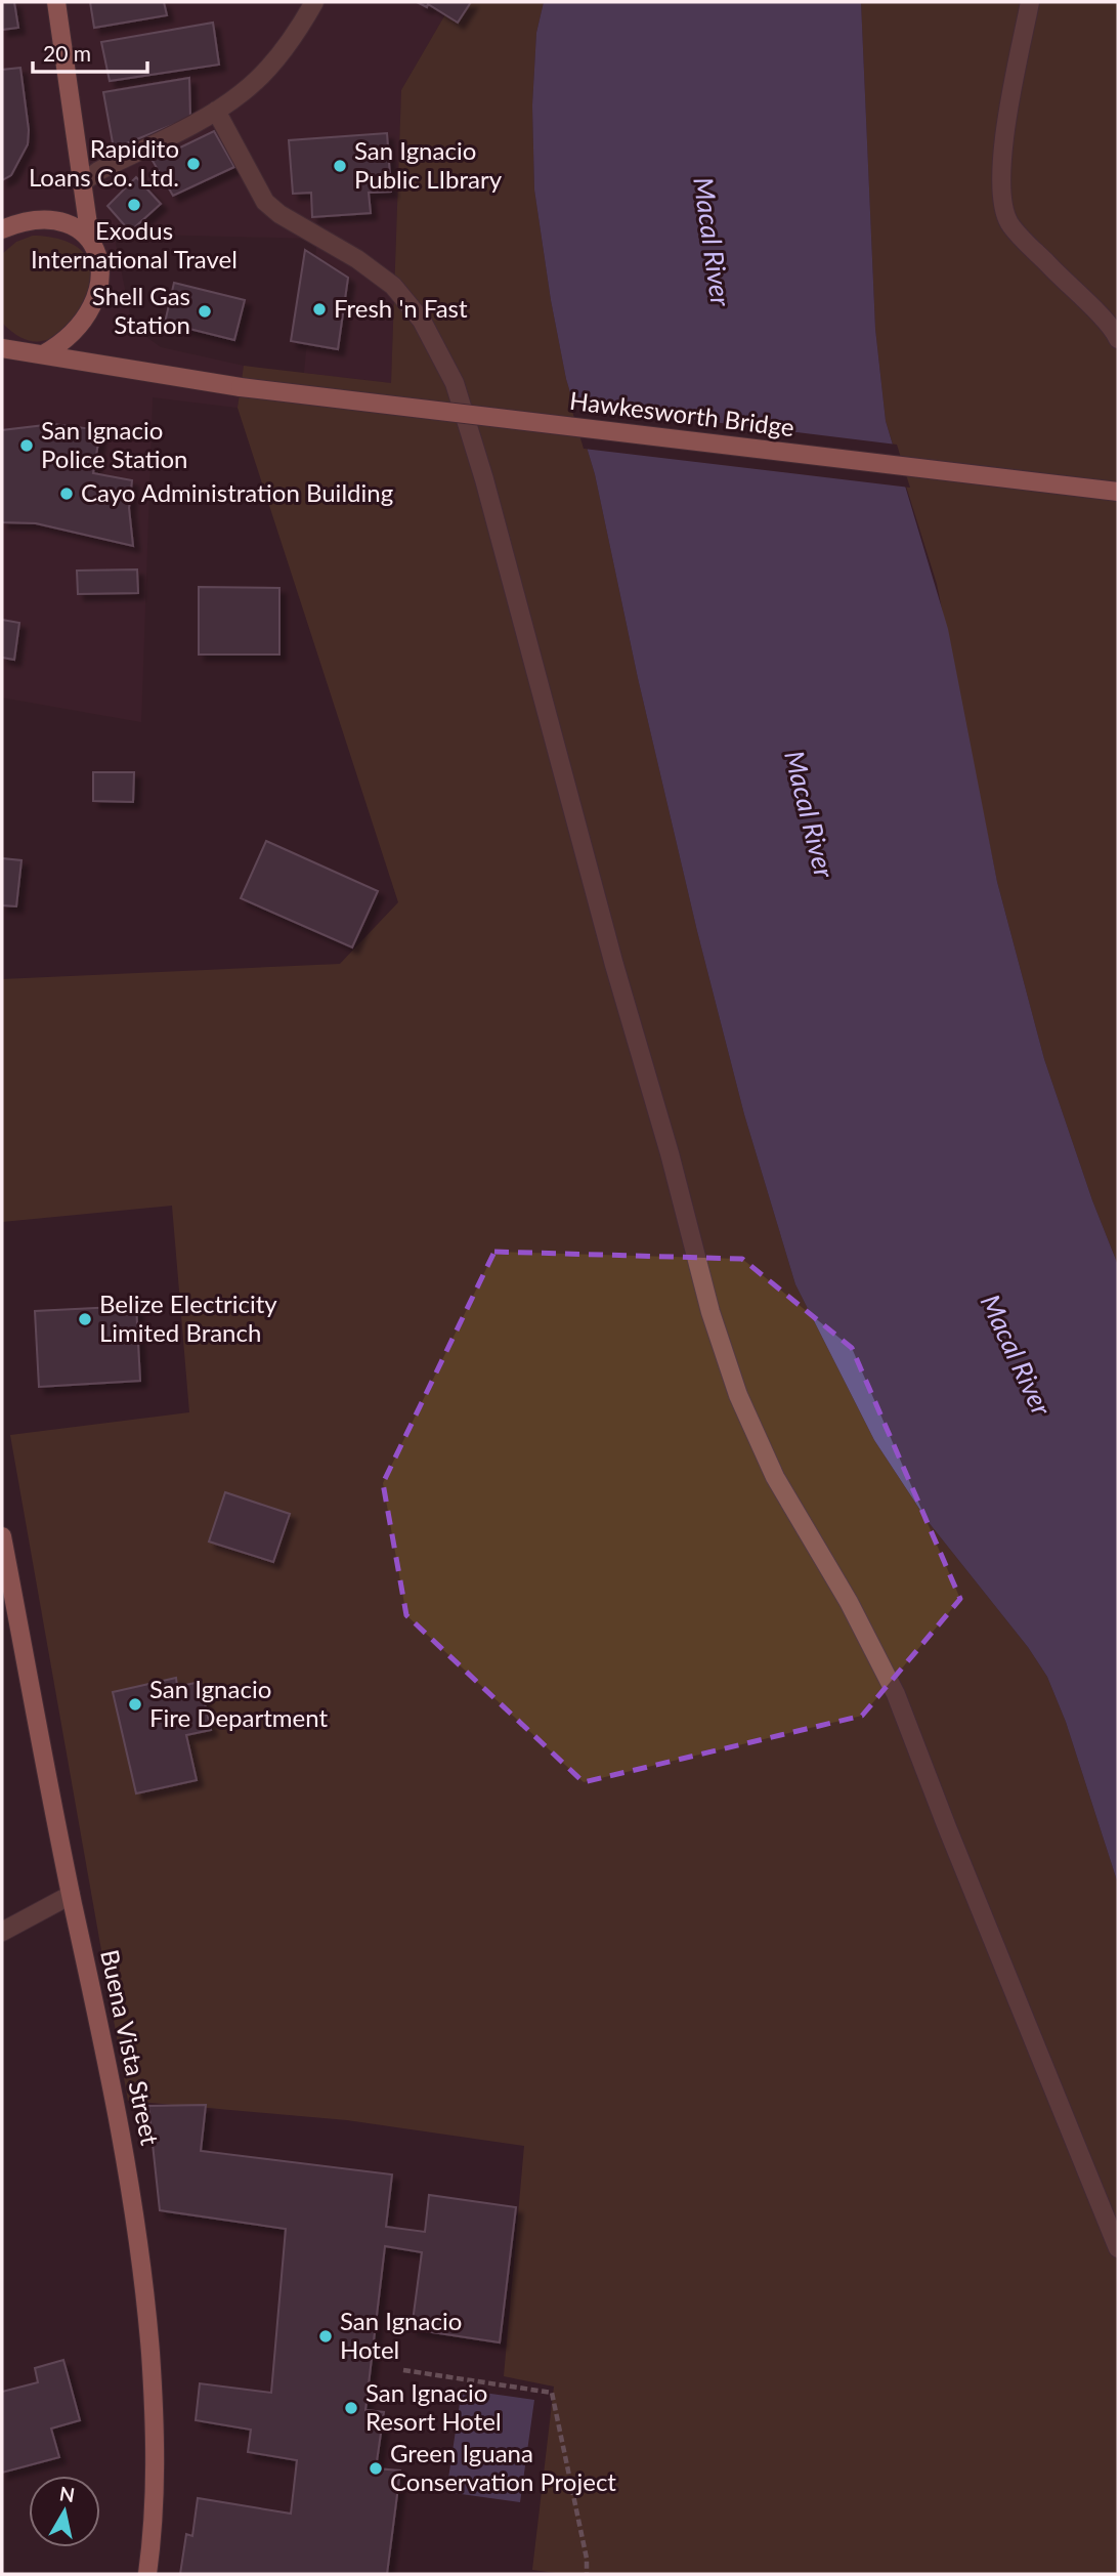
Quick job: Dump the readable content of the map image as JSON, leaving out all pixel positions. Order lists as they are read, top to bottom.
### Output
{
  "streets": {
    "main road": ["Hawkesworth Bridge", "Buena Vista Street"]
  },
  "water": ["Macal River"],
  "places": [
    "Rapidito Loans Co. Ltd.",
    "San Ignacio Public LIbrary",
    "Exodus International Travel",
    "Fresh 'n Fast",
    "Shell Gas Station",
    "San Ignacio Police Station",
    "Cayo Administration Building",
    "Belize Electricity Limited Branch",
    "San Ignacio Fire Department",
    "San Ignacio Hotel",
    "San Ignacio Resort Hotel",
    "Green Iguana Conservation Project"
  ],
  "scale_bar": "20 m",
  "north": "top"
}
